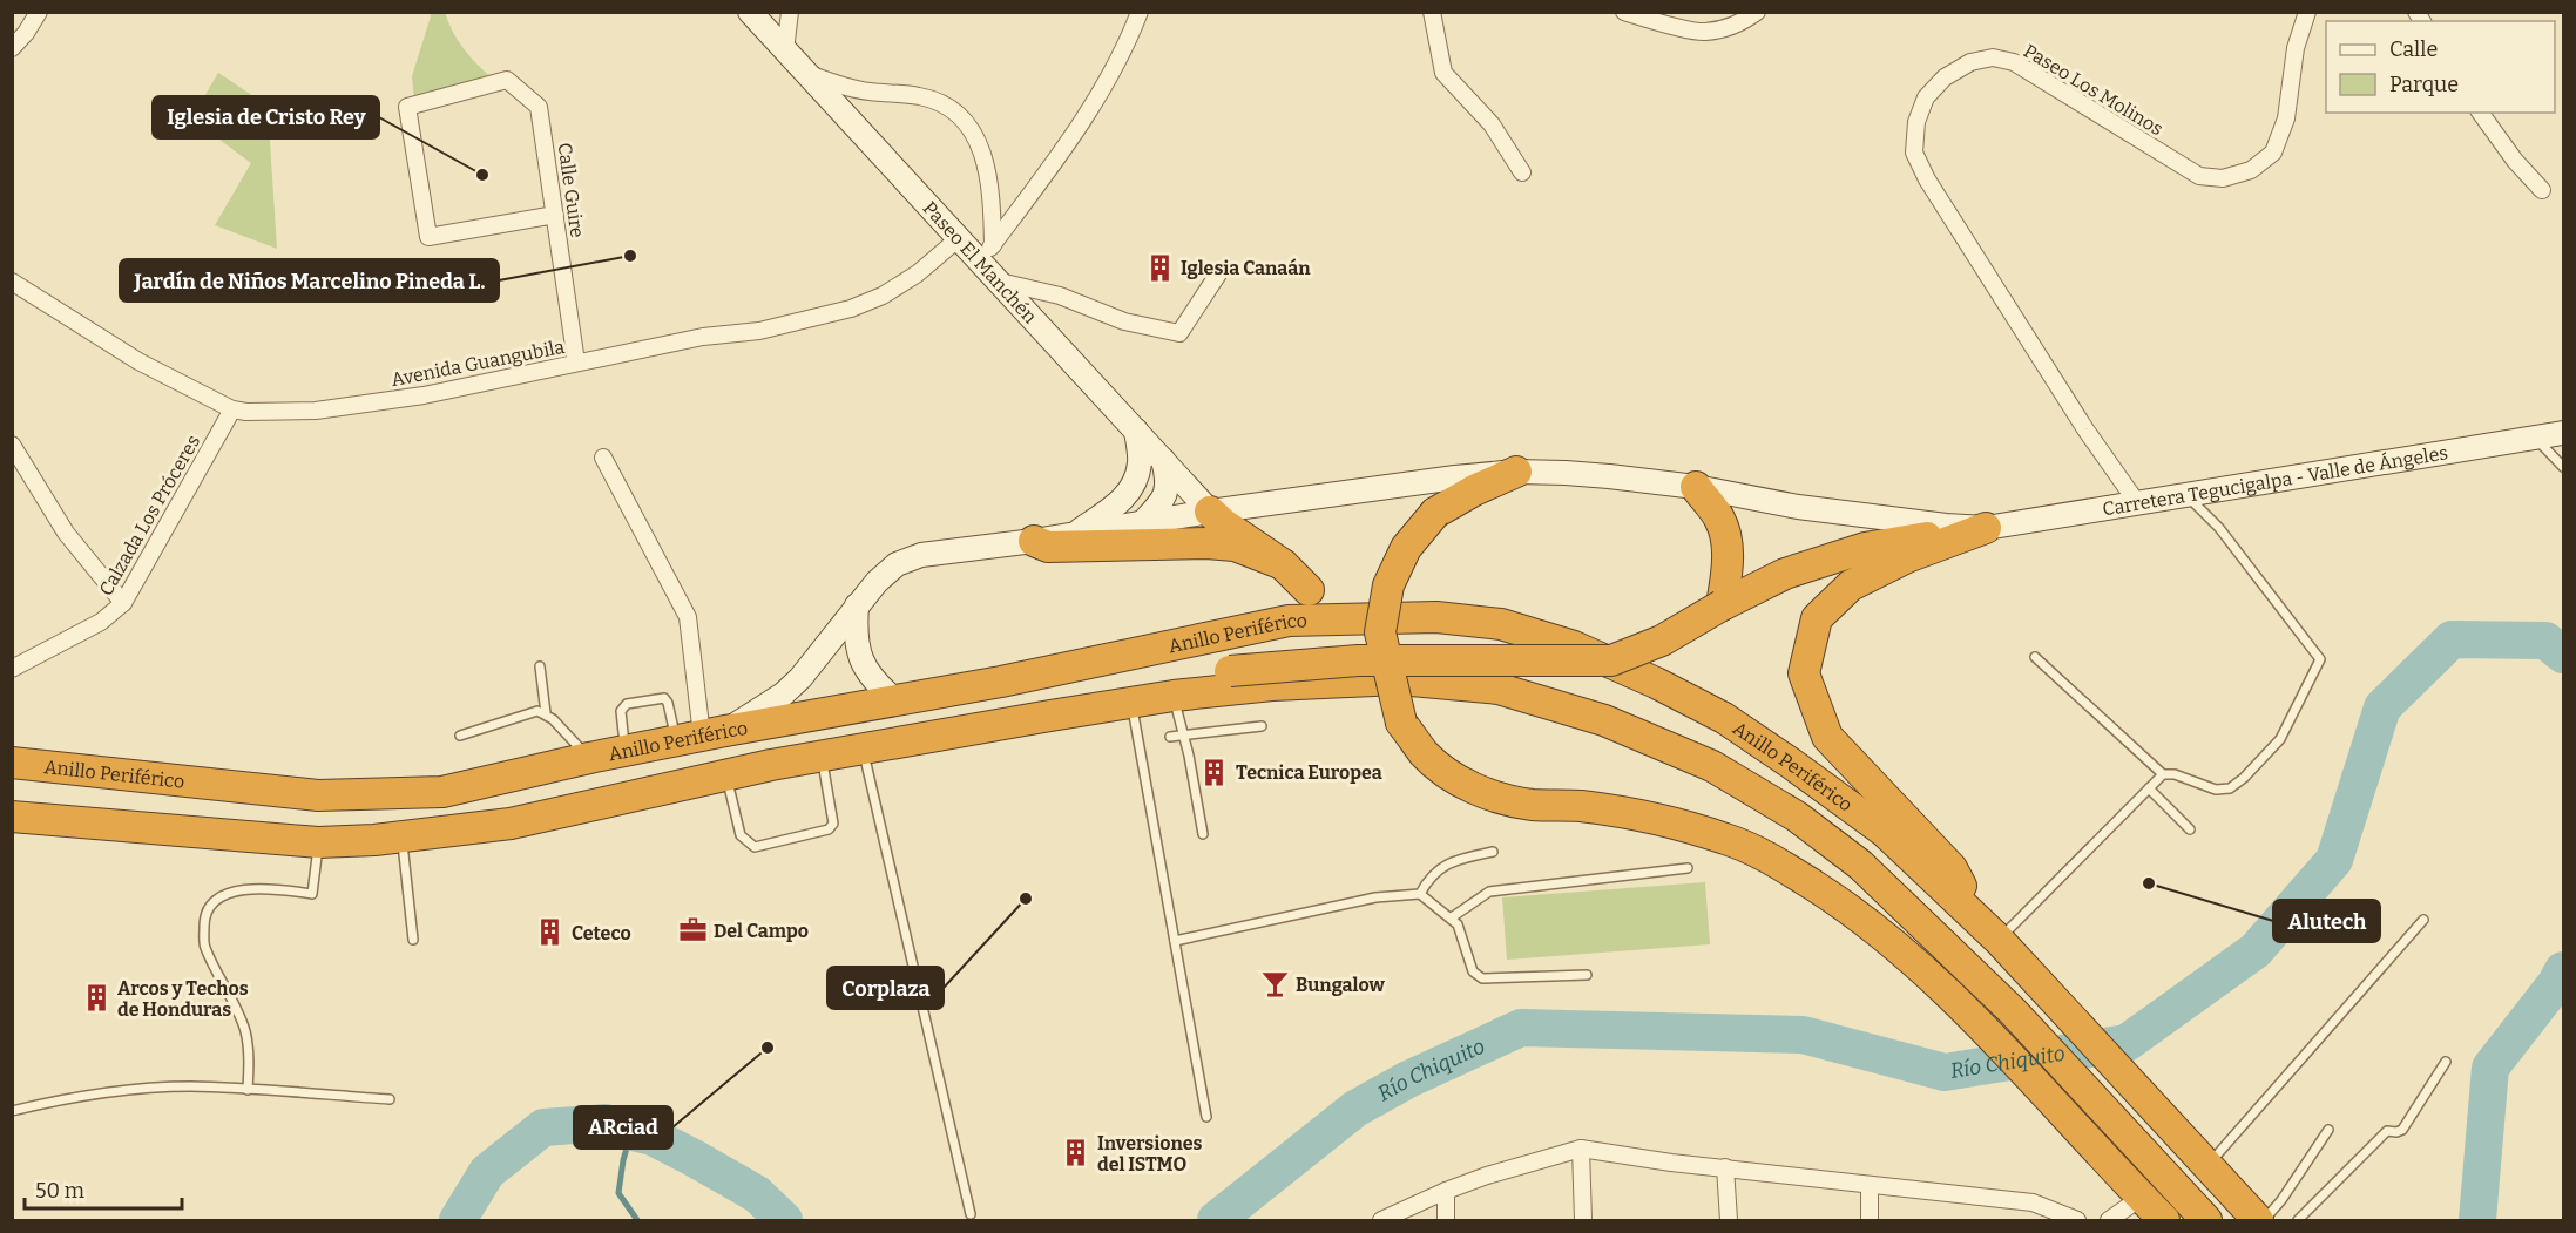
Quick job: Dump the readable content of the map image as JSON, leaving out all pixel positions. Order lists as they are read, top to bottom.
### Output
{
  "streets": {
    "highway": ["Anillo Periférico"],
    "main road": ["Paseo El Manchén", "Carretera Tegucigalpa - Valle de Ángeles"],
    "street": [
      "Paseo Los Molinos",
      "Calle Guire",
      "Avenida Guangubila",
      "Calzada Los Próceres"
    ]
  },
  "crossings": [
    ["Paseo Los Molinos", "Carretera Tegucigalpa - Valle de Ángeles"],
    ["Calle Guire", "Avenida Guangubila"],
    ["Paseo El Manchén", "Avenida Guangubila"],
    ["Paseo El Manchén", "Carretera Tegucigalpa - Valle de Ángeles"],
    ["Avenida Guangubila", "Calzada Los Próceres"],
    ["Carretera Tegucigalpa - Valle de Ángeles", "Anillo Periférico"]
  ],
  "water": ["Río Chiquito"],
  "places": {
    "other": [
      "Iglesia de Cristo Rey",
      "Jardín de Niños Marcelino Pineda L.",
      "Alutech",
      "Corplaza",
      "ARciad"
    ],
    "building": [
      "Iglesia Canaán",
      "Tecnica Europea",
      "Ceteco",
      "Arcos y Techos de Honduras",
      "Inversiones del ISTMO"
    ],
    "office": ["Del Campo"],
    "bar": ["Bungalow"]
  },
  "legend": ["Calle", "Parque"],
  "scale_bar": "50 m"
}
